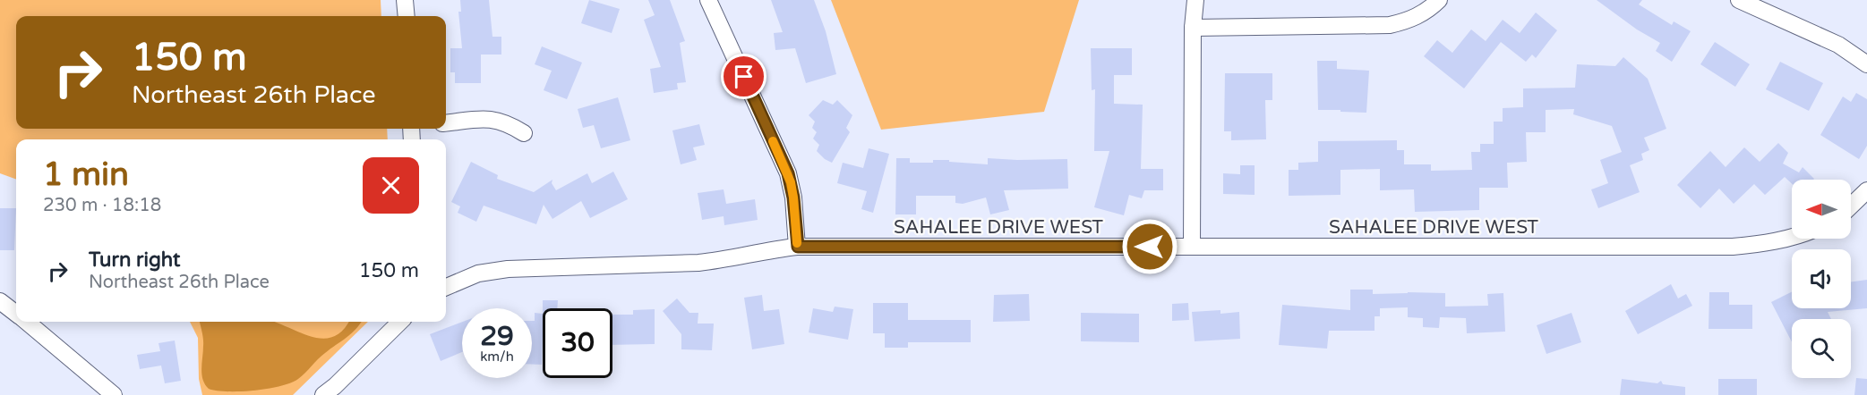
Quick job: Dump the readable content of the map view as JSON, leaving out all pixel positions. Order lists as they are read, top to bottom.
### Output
{
  "streets": {
    "street": ["SAHALEE DRIVE WEST"]
  },
  "north": "left",
  "page": {
    "turn": ["150 m", "Northeast 26th Place"],
    "heading": ["1 min", "230 m · 18:18"],
    "list": [
      {
        "name": "Turn right",
        "note": "Northeast 26th Place",
        "value": "150 m"
      }
    ],
    "speed": "29 km/h",
    "limit": "30"
  }
}
